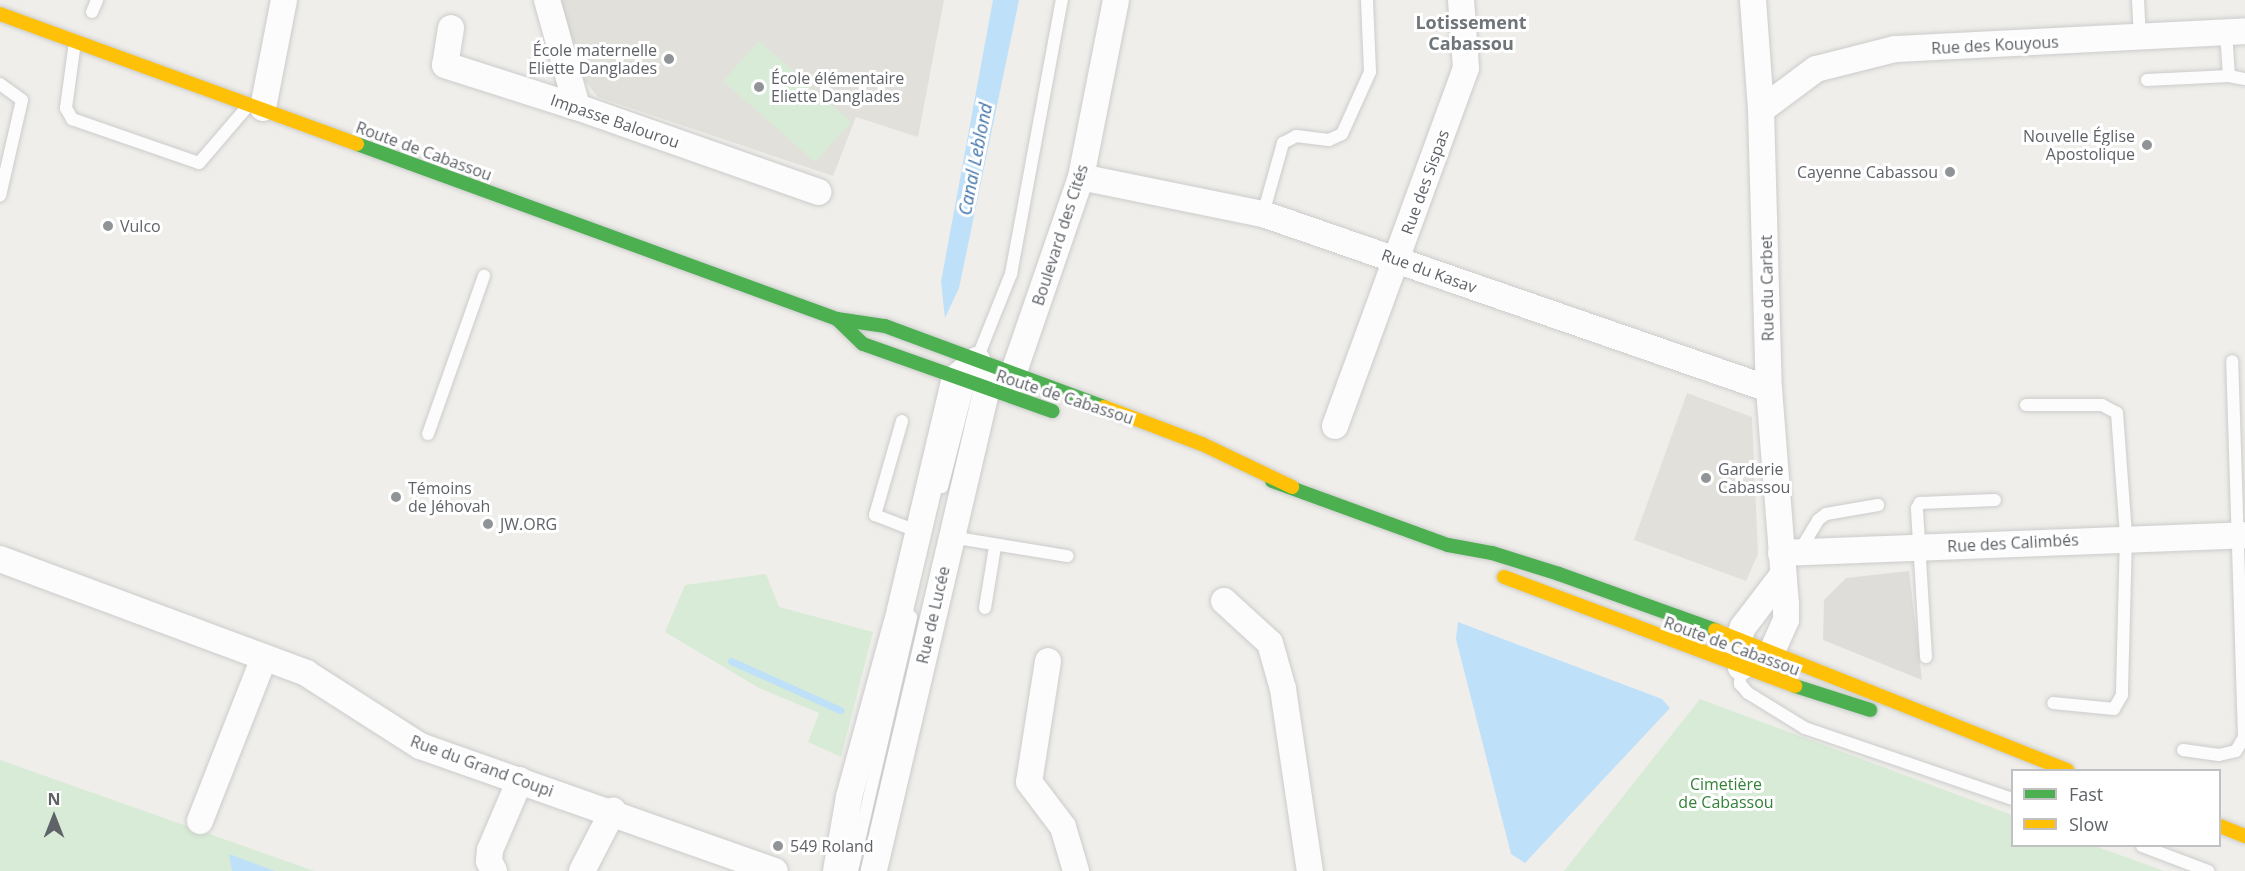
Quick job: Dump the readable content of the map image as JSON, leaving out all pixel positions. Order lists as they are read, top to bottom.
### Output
{
  "streets": {
    "main road": ["Route de Cabassou"],
    "street": [
      "Rue des Kouyous",
      "Impasse Balourou",
      "Rue des Sispas",
      "Boulevard des Cités",
      "Rue du Kasav",
      "Rue du Carbet",
      "Rue des Calimbés",
      "Rue de Lucée",
      "Rue du Grand Coupi"
    ]
  },
  "crossings": [
    ["Rue des Kouyous", "Rue du Carbet"],
    ["Route de Cabassou", "Boulevard des Cités"],
    ["Route de Cabassou", "Rue du Carbet"],
    ["Route de Cabassou", "Rue de Lucée"],
    ["Rue des Sispas", "Rue du Kasav"],
    ["Boulevard des Cités", "Rue du Kasav"],
    ["Boulevard des Cités", "Rue de Lucée"],
    ["Rue du Kasav", "Rue du Carbet"],
    ["Rue du Carbet", "Rue des Calimbés"]
  ],
  "districts": ["Lotissement Cabassou"],
  "water": ["Canal Leblond"],
  "parks": ["Cimetière de Cabassou"],
  "places": [
    "École maternelle Eliette Danglades",
    "École élémentaire Eliette Danglades",
    "Nouvelle Église Apostolique",
    "Cayenne Cabassou",
    "Vulco",
    "Garderie Cabassou",
    "Témoins de Jéhovah",
    "JW.ORG",
    "549 Roland"
  ],
  "legend": ["Fast", "Slow"],
  "north": "top"
}
